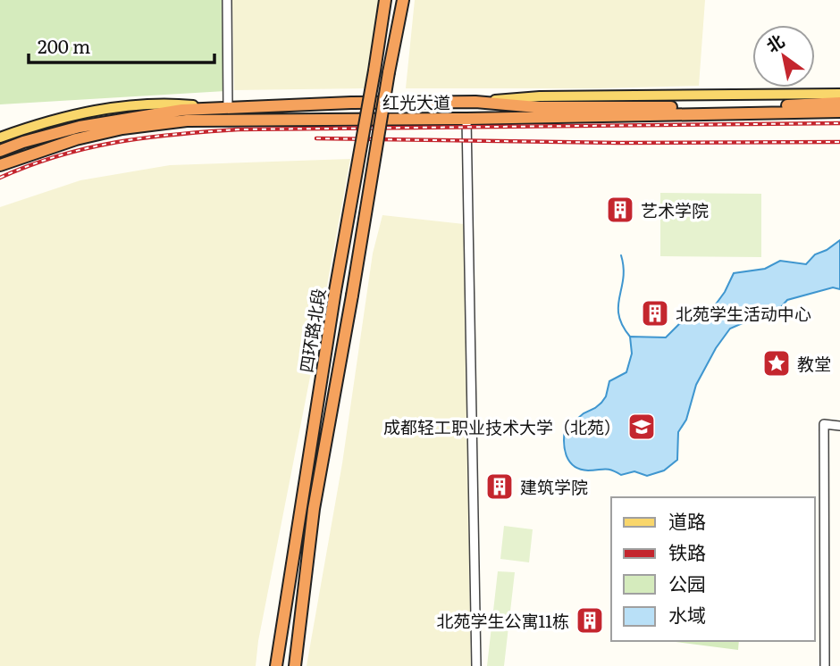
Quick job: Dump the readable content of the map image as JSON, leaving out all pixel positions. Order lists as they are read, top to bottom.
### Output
{
  "streets": {
    "highway": ["红光大道", "四环路北段"]
  },
  "places": {
    "building": [
      "艺术学院",
      "北苑学生活动中心",
      "建筑学院",
      "北苑学生公寓11栋"
    ],
    "place": ["教堂"],
    "school or university": ["成都轻工职业技术大学（北苑）"]
  },
  "legend": [
    "道路",
    "铁路",
    "公园",
    "水域"
  ],
  "scale_bar": "200 m",
  "north": "top left"
}
